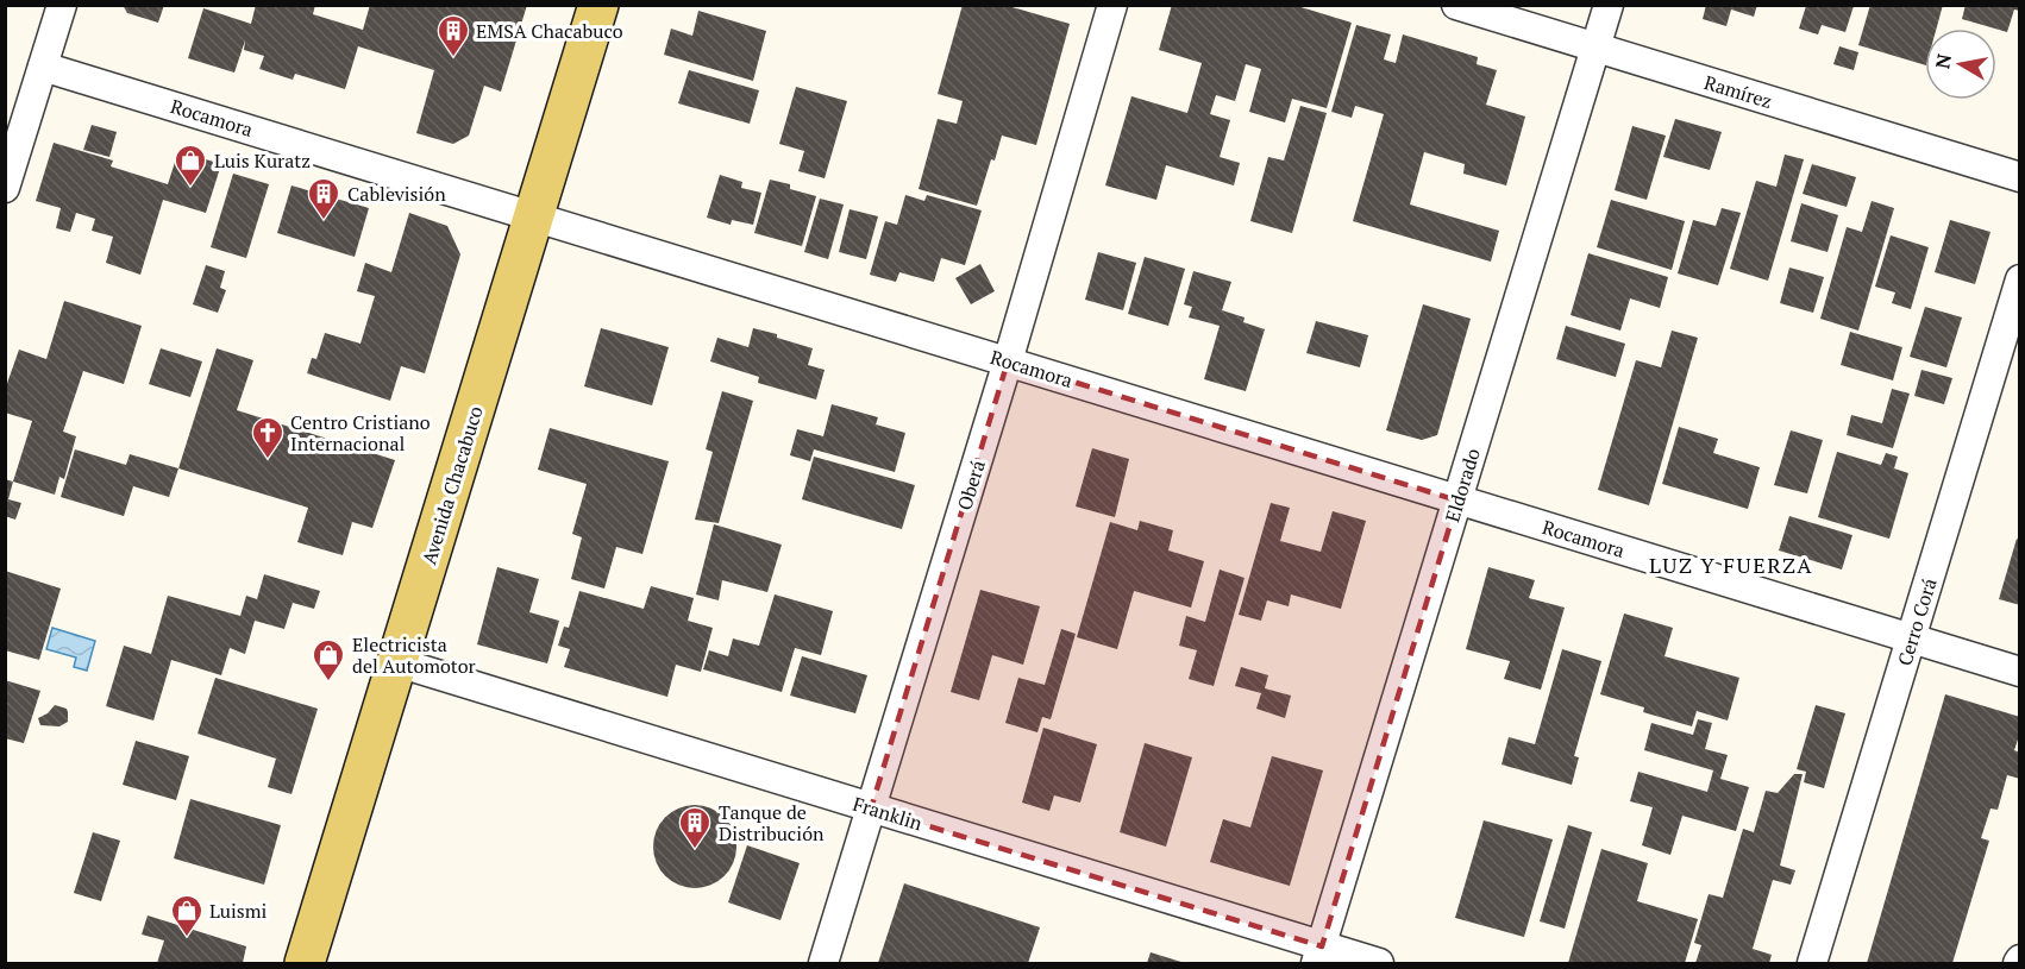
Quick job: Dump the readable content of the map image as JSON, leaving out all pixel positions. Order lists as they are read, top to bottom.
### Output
{
  "streets": {
    "main road": ["Avenida Chacabuco"],
    "street": [
      "Ramírez",
      "Rocamora",
      "Oberá",
      "Eldorado",
      "Cerro Corá",
      "Franklin"
    ]
  },
  "crossings": [
    ["Ramírez", "Eldorado"],
    ["Rocamora", "Avenida Chacabuco"],
    ["Rocamora", "Oberá"],
    ["Rocamora", "Eldorado"],
    ["Rocamora", "Cerro Corá"],
    ["Avenida Chacabuco", "Franklin"],
    ["Oberá", "Franklin"],
    ["Eldorado", "Franklin"]
  ],
  "districts": ["LUZ Y FUERZA"],
  "places": {
    "building": ["EMSA Chacabuco", "Cablevisión", "Tanque de Distribución"],
    "shop": ["Luis Kuratz", "Electricista del Automotor", "Luismi"],
    "church": ["Centro Cristiano Internacional"]
  },
  "north": "left"
}
